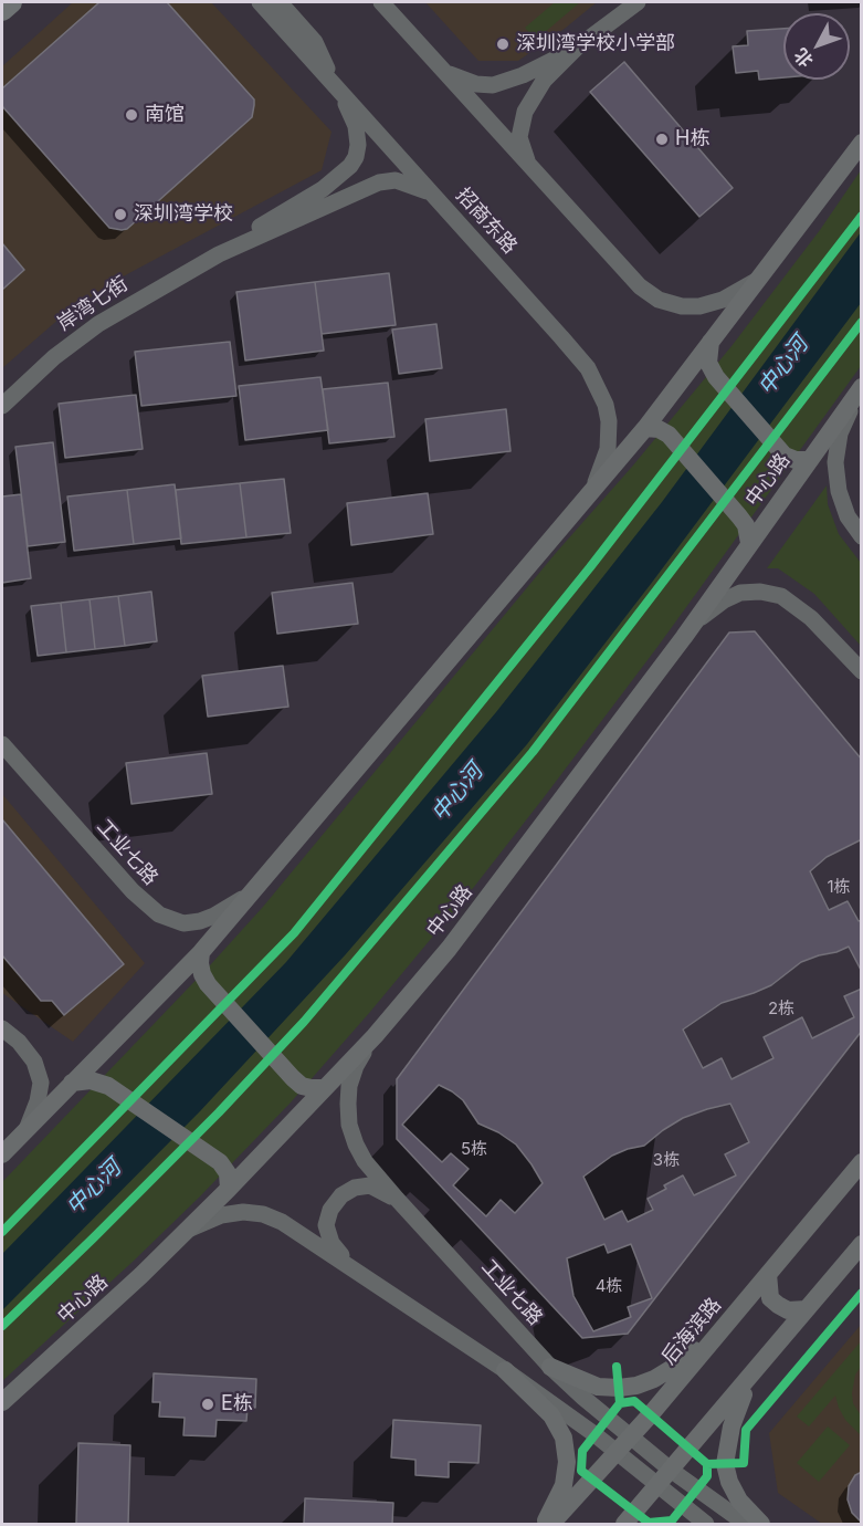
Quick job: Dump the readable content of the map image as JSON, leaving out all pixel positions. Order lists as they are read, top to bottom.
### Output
{
  "streets": {
    "main road": ["中心路", "后海滨路"],
    "street": ["招商东路", "岸湾七街", "工业七路"]
  },
  "crossings": [
    ["中心路", "工业七路"],
    ["工业七路", "后海滨路"]
  ],
  "water": ["中心河"],
  "places": [
    "深圳湾学校小学部",
    "南馆",
    "H栋",
    "深圳湾学校",
    "E栋"
  ],
  "house_numbers": [
    "1栋",
    "2栋",
    "5栋",
    "3栋",
    "4栋"
  ],
  "north": "bottom left"
}
